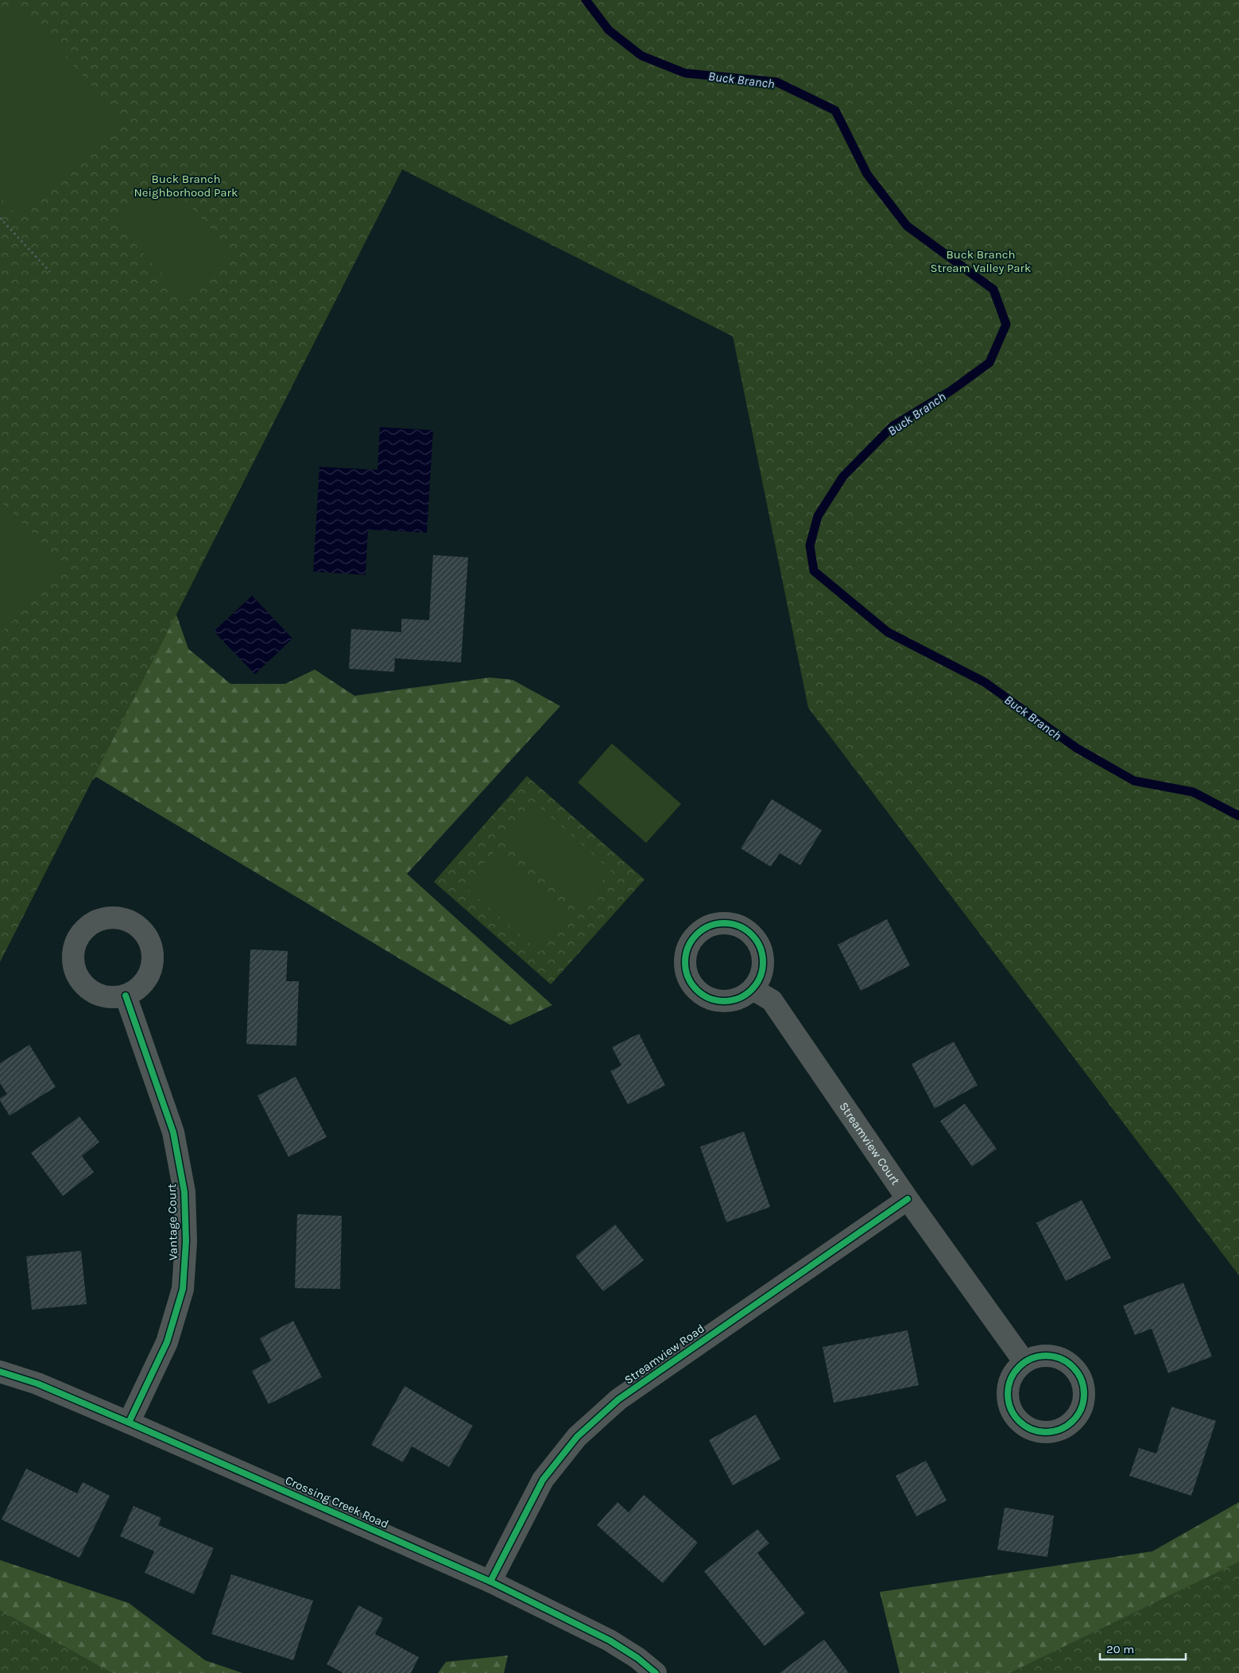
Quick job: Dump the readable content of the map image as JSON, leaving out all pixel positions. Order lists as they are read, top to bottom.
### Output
{
  "streets": {
    "street": [
      "Streamview Court",
      "Vantage Court",
      "Streamview Road",
      "Crossing Creek Road"
    ]
  },
  "crossings": [
    ["Streamview Court", "Streamview Road"],
    ["Vantage Court", "Crossing Creek Road"],
    ["Streamview Road", "Crossing Creek Road"]
  ],
  "water": ["Buck Branch"],
  "parks": ["Buck Branch Neighborhood Park", "Buck Branch Stream Valley Park"],
  "scale_bar": "20 m"
}
